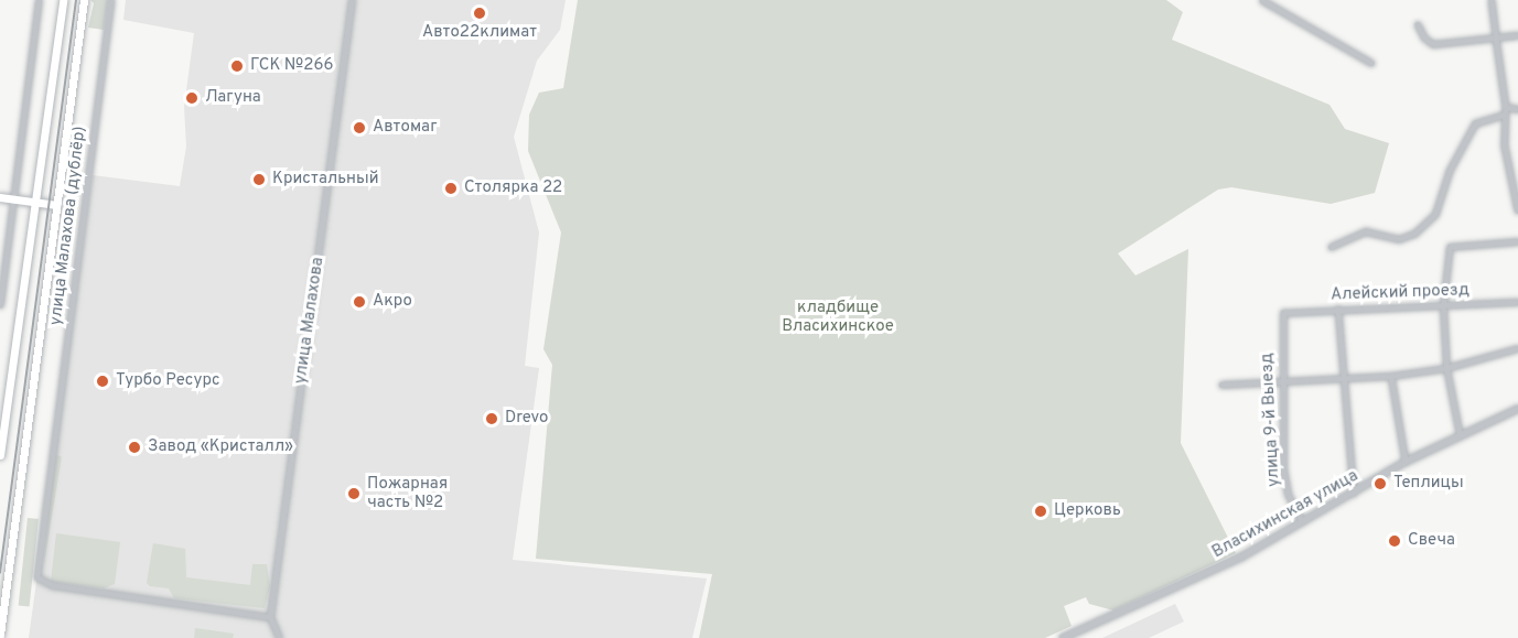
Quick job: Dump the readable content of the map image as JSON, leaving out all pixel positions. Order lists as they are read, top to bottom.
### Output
{
  "streets": {
    "street": [
      "улица Малахова (дублёр)",
      "Алейский проезд",
      "улица Малахова",
      "улица 9-й Выезд",
      "Власихинская улица"
    ]
  },
  "crossings": [
    ["улица Малахова (дублёр)", "улица Малахова"],
    ["Алейский проезд", "улица 9-й Выезд"],
    ["улица 9-й Выезд", "Власихинская улица"]
  ],
  "parks": ["кладбище Власихинское"],
  "places": [
    "Авто22климат",
    "ГСК №266",
    "Лагуна",
    "Автомаг",
    "Кристальный",
    "Столярка 22",
    "Акро",
    "Турбо Ресурс",
    "Drevo",
    "Завод «Кристалл»",
    "Теплицы",
    "Пожарная часть №2",
    "Церковь",
    "Свеча"
  ]
}
